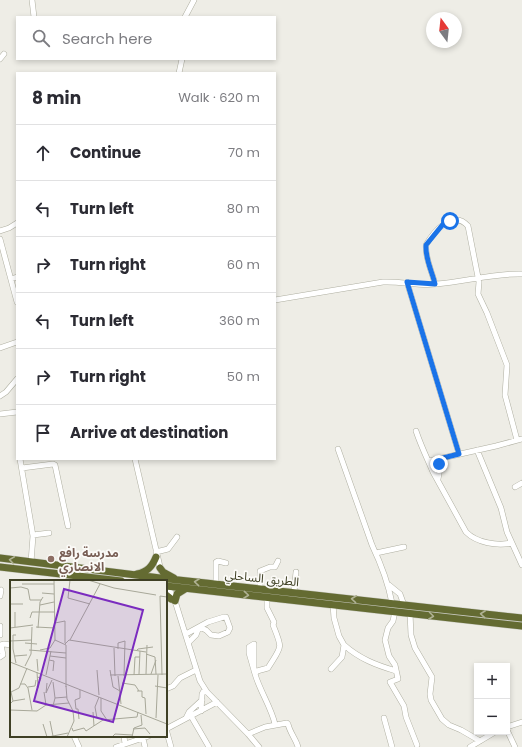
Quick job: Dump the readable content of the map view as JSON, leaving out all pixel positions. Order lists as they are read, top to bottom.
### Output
{
  "streets": {
    "highway": ["الطريق الساحلي"]
  },
  "places": ["مدرسة رافع الانصاري"],
  "north": "top",
  "page": {
    "search": "Search here",
    "heading": ["8 min", "Walk · 620 m"],
    "list": [
      ["Continue", "70 m"],
      ["Turn left", "80 m"],
      ["Turn right", "60 m"],
      ["Turn left", "360 m"],
      ["Turn right", "50 m"],
      "Arrive at destination"
    ],
    "map_buttons": ["+", "−"]
  }
}
